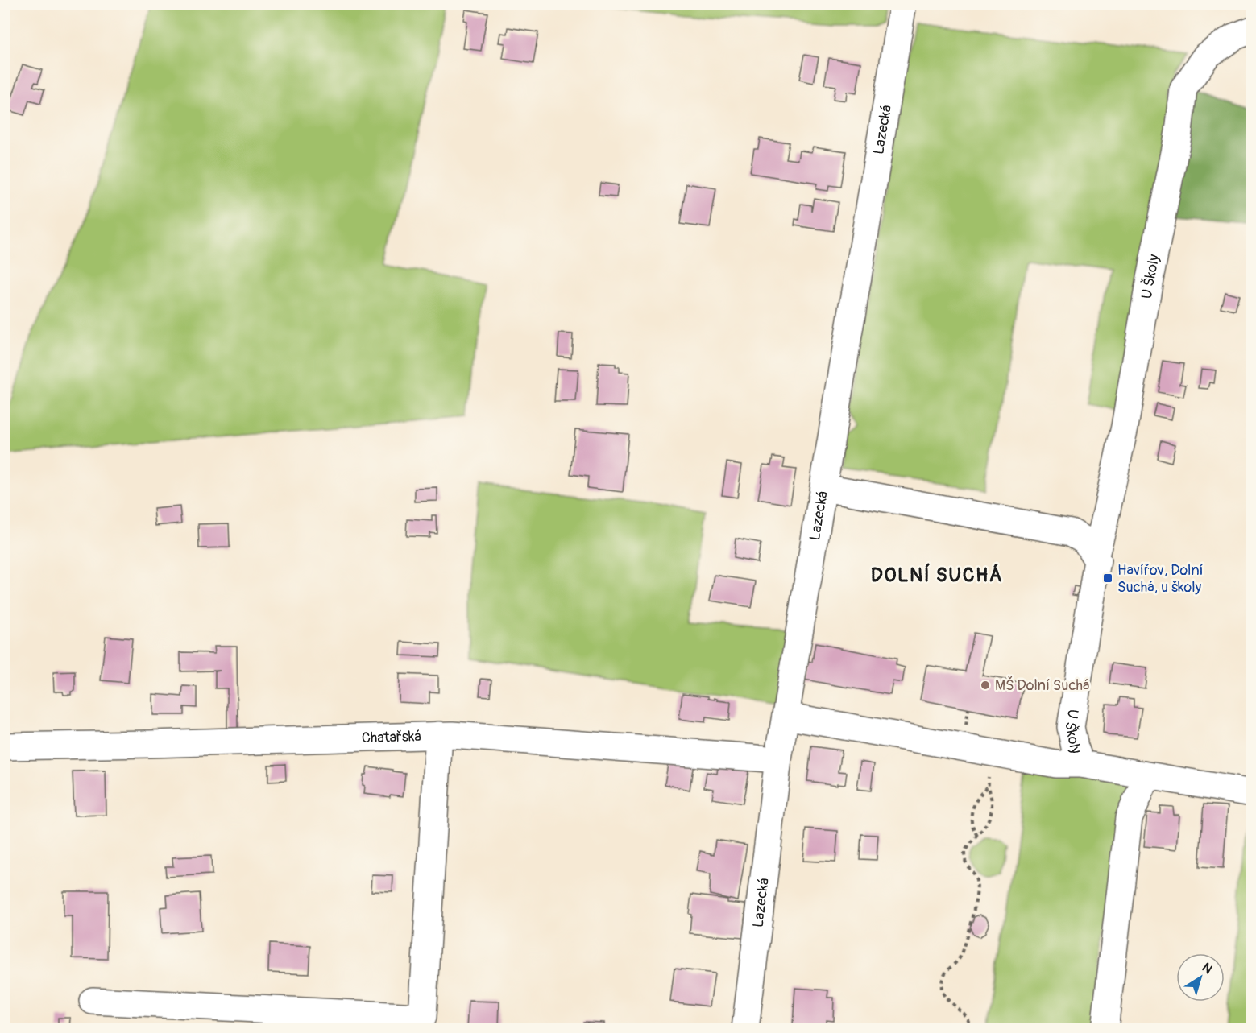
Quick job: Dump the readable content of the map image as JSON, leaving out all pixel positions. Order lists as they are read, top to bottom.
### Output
{
  "streets": {
    "street": ["Lazecká", "U Školy", "Chatařská"]
  },
  "crossings": [
    ["Lazecká", "Chatařská"]
  ],
  "districts": ["DOLNÍ SUCHÁ"],
  "places": {
    "transit": ["Havířov, Dolní Suchá, u školy"],
    "other": ["MŠ Dolní Suchá"]
  },
  "north": "top right"
}
